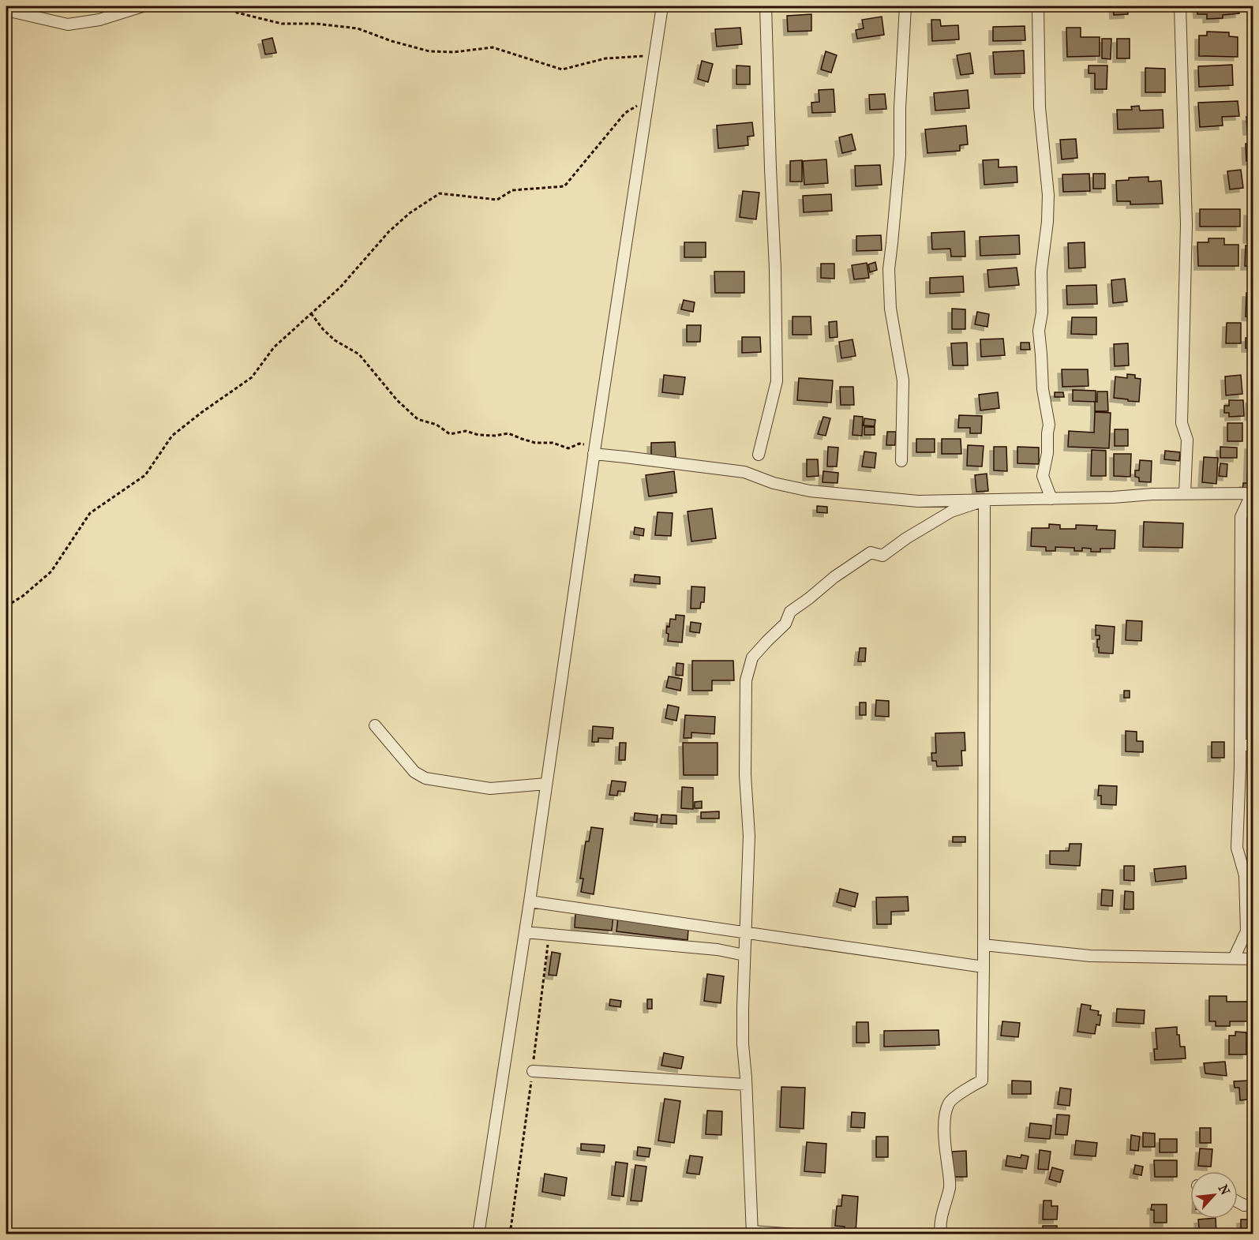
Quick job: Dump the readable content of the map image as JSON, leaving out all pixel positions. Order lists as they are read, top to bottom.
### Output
{
  "north": "top right"
}
